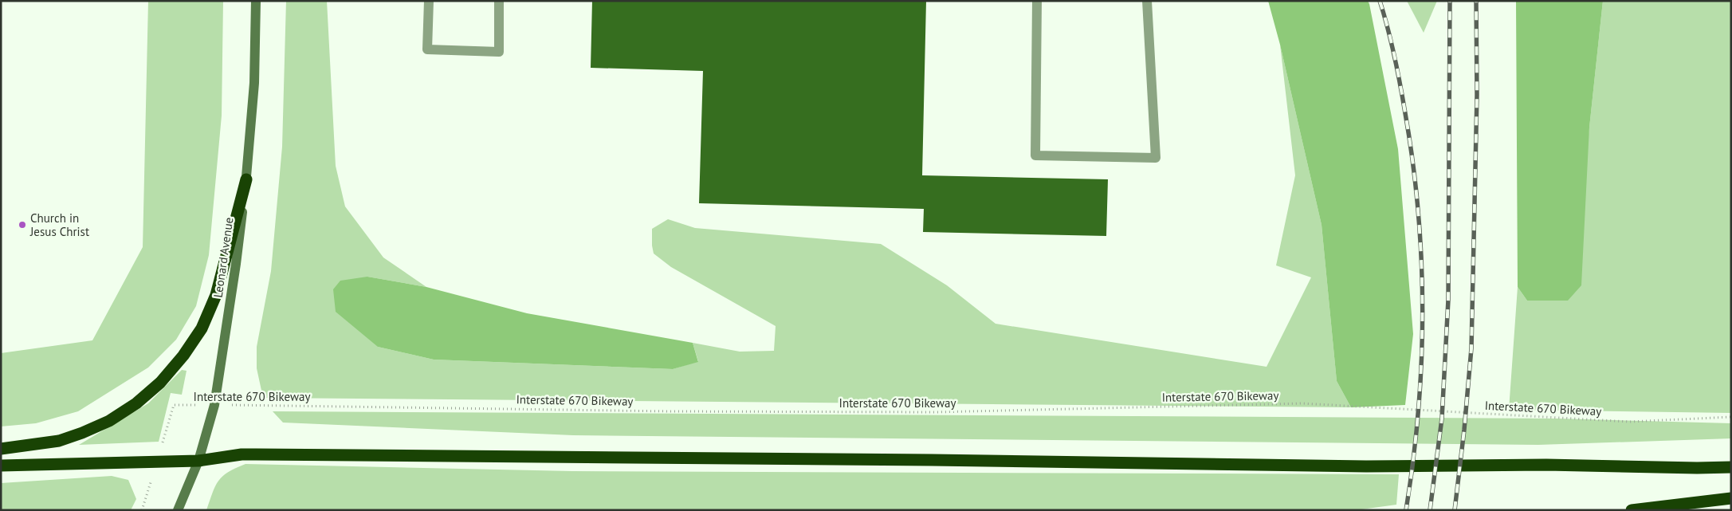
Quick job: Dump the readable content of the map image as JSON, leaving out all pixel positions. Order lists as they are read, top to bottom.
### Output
{
  "streets": {
    "main road": ["Leonard Avenue"],
    "path": ["Interstate 670 Bikeway"]
  },
  "crossings": [
    ["Leonard Avenue", "Interstate 670 Bikeway"]
  ],
  "places": ["Church in Jesus Christ"]
}
